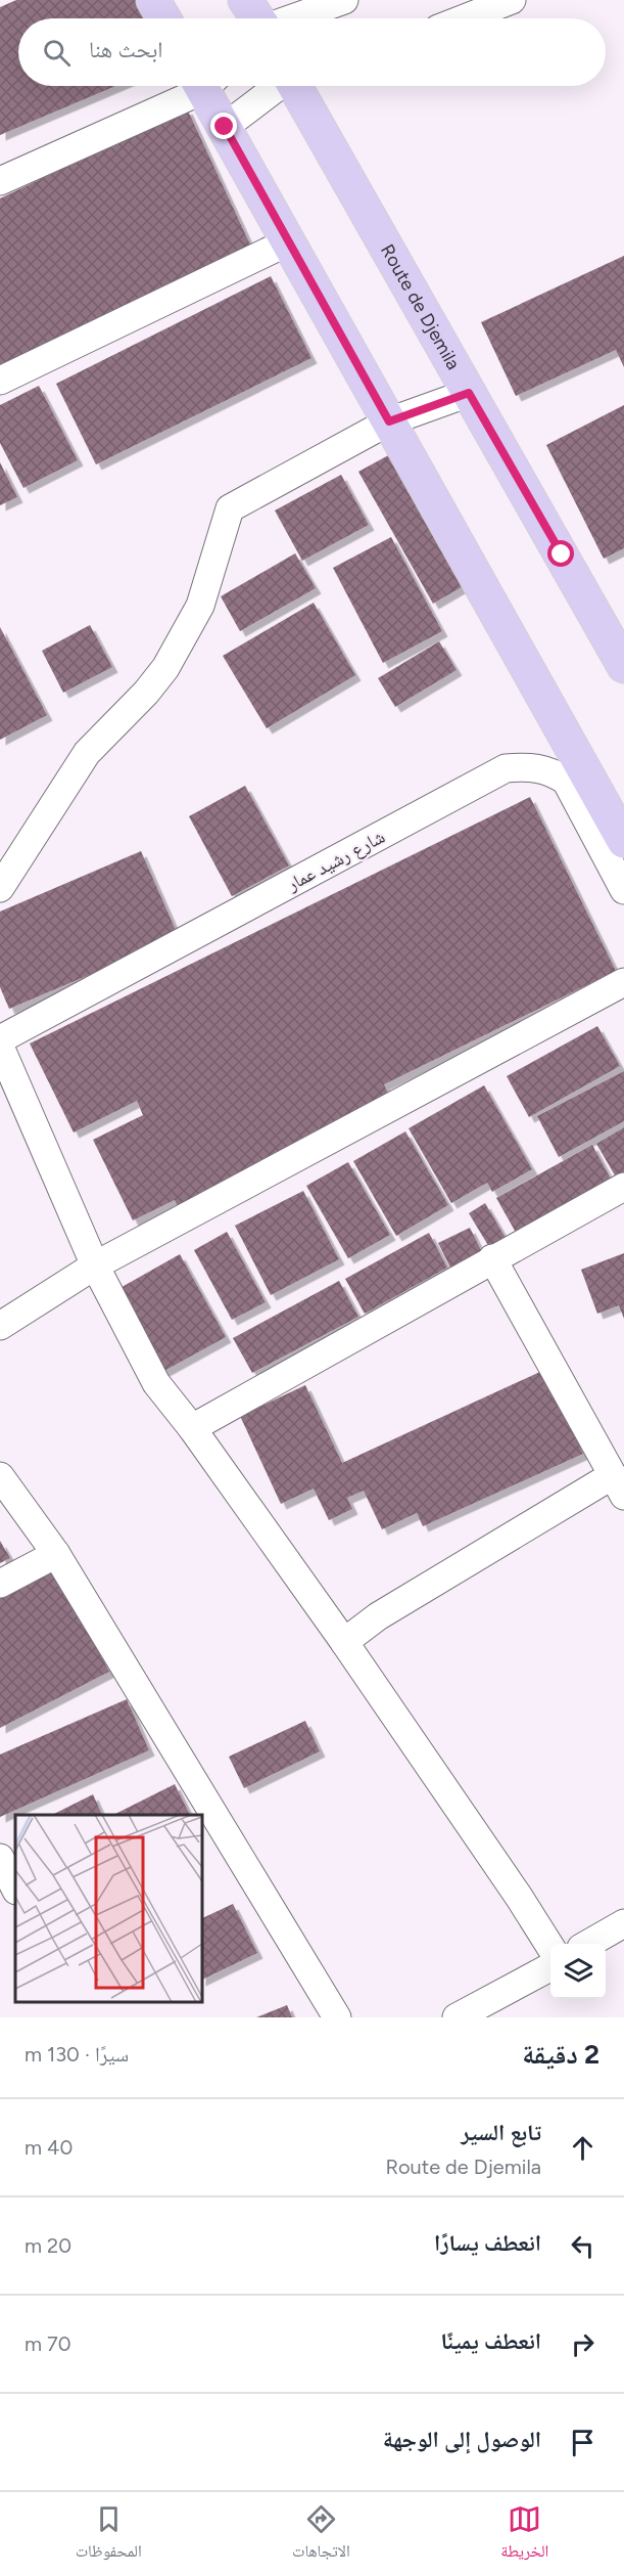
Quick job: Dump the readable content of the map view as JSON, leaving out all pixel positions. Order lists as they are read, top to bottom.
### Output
{
  "streets": {
    "main road": ["Route de Djemila"],
    "street": ["شارع رشيد عمار"]
  },
  "page": {
    "search": "ابحث هنا",
    "heading": ["2 دقيقة", "سيرًا · 130 m"],
    "list": [
      ["تابع السير", "Route de Djemila", "40 m"],
      ["انعطف يسارًا", "20 m"],
      ["انعطف يمينًا", "70 m"],
      "الوصول إلى الوجهة"
    ],
    "nav": ["الخريطة", "الاتجاهات", "المحفوظات"]
  }
}
